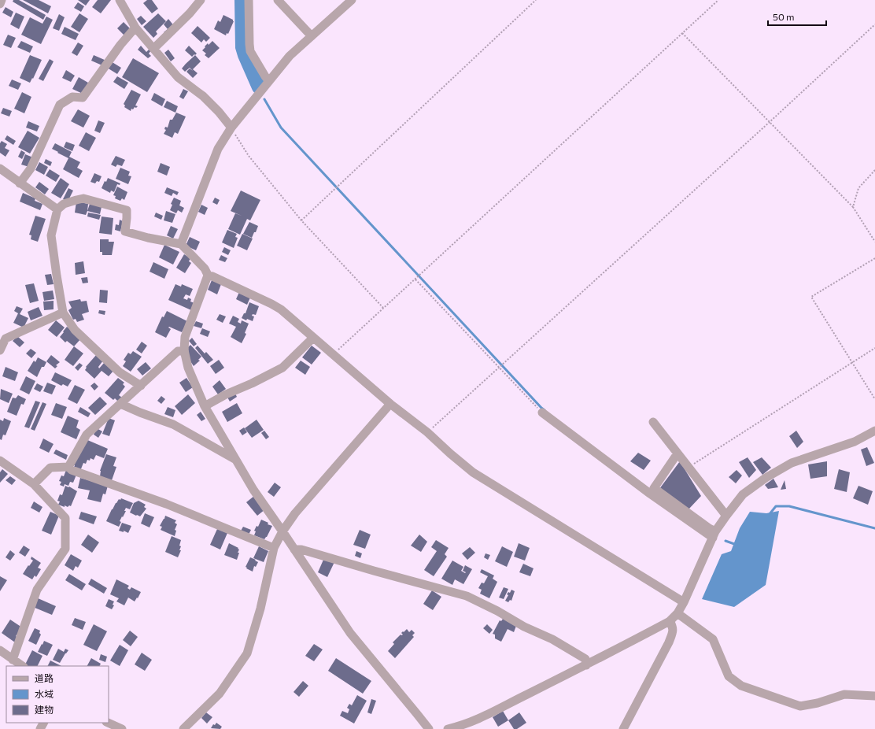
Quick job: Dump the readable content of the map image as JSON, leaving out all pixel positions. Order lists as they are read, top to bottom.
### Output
{
  "legend": ["道路", "水域", "建物"],
  "scale_bar": "50 m"
}
